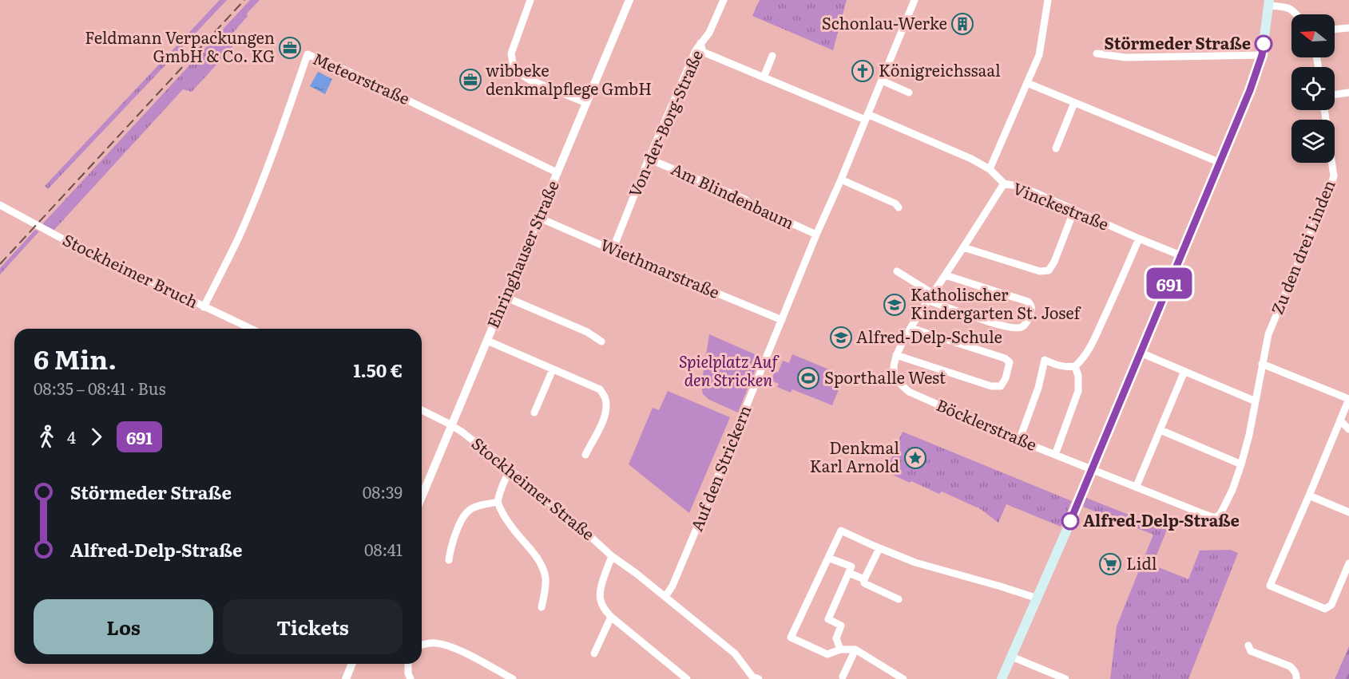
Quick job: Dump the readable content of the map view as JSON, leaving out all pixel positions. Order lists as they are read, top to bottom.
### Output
{
  "streets": {
    "street": [
      "Meteorstraße",
      "Von-der-Borg-Straße",
      "Am Blindenbaum",
      "Vinckestraße",
      "Zu den drei Linden",
      "Ehringhauser Straße",
      "Wiethmarstraße",
      "Stockheimer Bruch",
      "Böcklerstraße",
      "Auf den Strickern",
      "Stockheimer Straße"
    ]
  },
  "crossings": [
    ["Meteorstraße", "Ehringhauser Straße"],
    ["Meteorstraße", "Stockheimer Bruch"],
    ["Von-der-Borg-Straße", "Am Blindenbaum"],
    ["Von-der-Borg-Straße", "Vinckestraße"],
    ["Von-der-Borg-Straße", "Wiethmarstraße"],
    ["Am Blindenbaum", "Auf den Strickern"],
    ["Vinckestraße", "Auf den Strickern"],
    ["Zu den drei Linden", "Böcklerstraße"],
    ["Ehringhauser Straße", "Wiethmarstraße"],
    ["Ehringhauser Straße", "Stockheimer Straße"],
    ["Wiethmarstraße", "Auf den Strickern"],
    ["Auf den Strickern", "Stockheimer Straße"]
  ],
  "parks": ["Spielplatz Auf den Stricken"],
  "places": {
    "building": ["Schonlau-Werke"],
    "other": ["Störmeder Straße", "Alfred-Delp-Straße"],
    "office": ["Feldmann Verpackungen GmbH & Co. KG", "wibbeke denkmalpflege GmbH"],
    "church": ["Königreichssaal"],
    "school or university": ["Katholischer Kindergarten St. Josef", "Alfred-Delp-Schule"],
    "sports": ["Sporthalle West"],
    "place": ["Denkmal Karl Arnold"],
    "supermarket": ["Lidl"]
  },
  "lines": ["bus line 691"],
  "north": "left",
  "page": {
    "on_map": "691",
    "heading": ["6 Min.", "08:35 – 08:41 · Bus", "1.50 €"],
    "legs": ["4", "691"],
    "list": [
      {
        "name": "Störmeder Straße",
        "value": "08:39"
      },
      {
        "name": "Alfred-Delp-Straße",
        "value": "08:41"
      }
    ],
    "buttons": ["Los", "Tickets"]
  }
}
